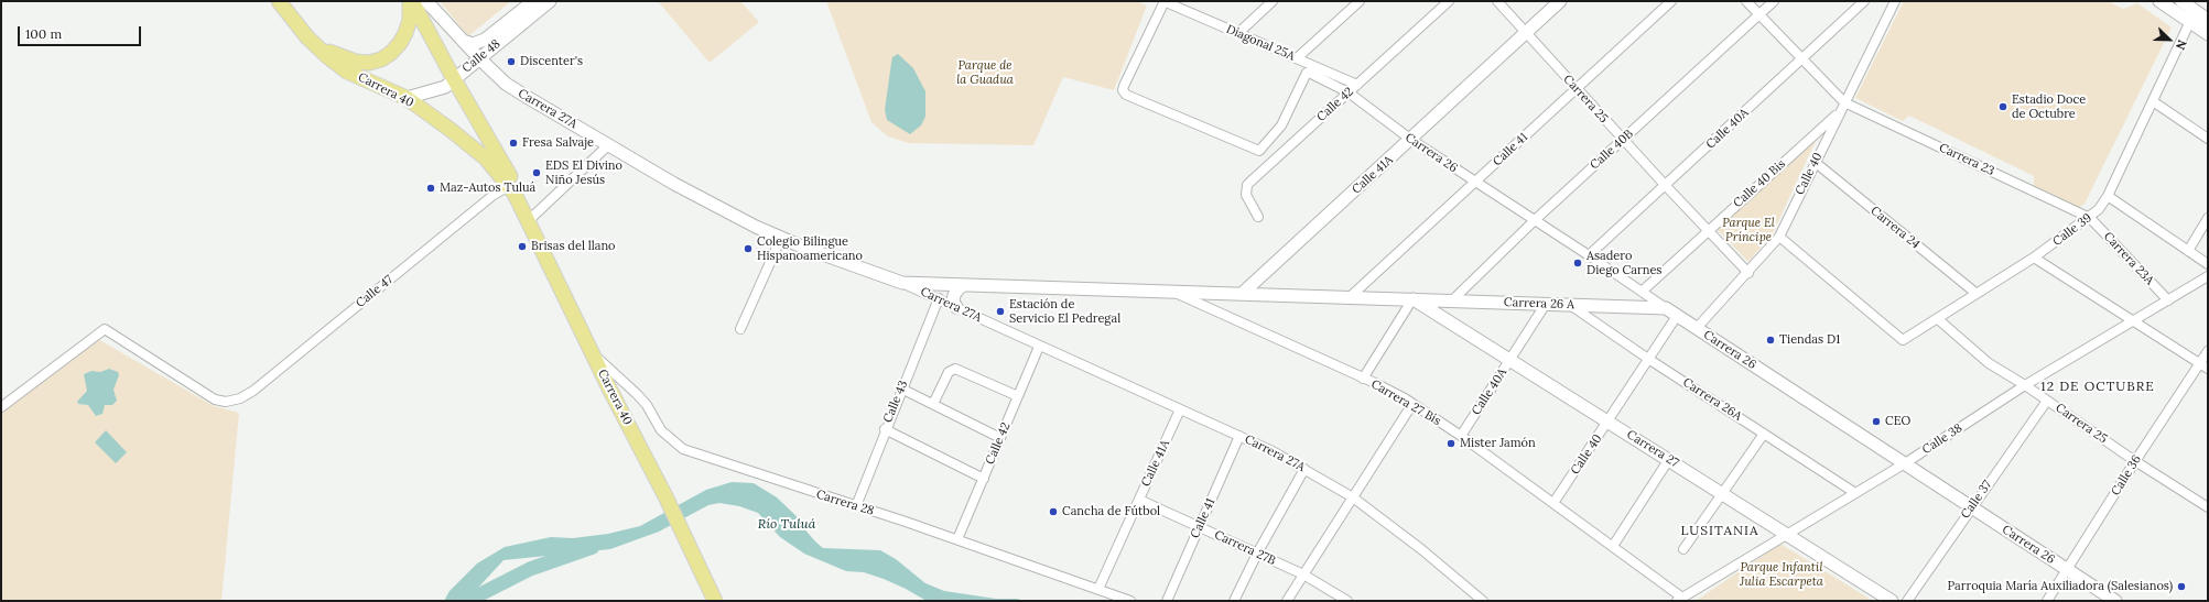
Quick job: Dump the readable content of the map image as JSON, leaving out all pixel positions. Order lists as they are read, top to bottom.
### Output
{
  "streets": {
    "main road": ["Carrera 40"],
    "street": [
      "Diagonal 25A",
      "Calle 48",
      "Carrera 25",
      "Calle 42",
      "Carrera 27A",
      "Calle 40A",
      "Calle 41",
      "Calle 40B",
      "Carrera 26",
      "Carrera 23",
      "Calle 40",
      "Calle 41A",
      "Calle 40 Bis",
      "Carrera 24",
      "Calle 39",
      "Carrera 23A",
      "Calle 47",
      "Carrera 26 A",
      "Carrera 26A",
      "Calle 43",
      "Carrera 27 Bis",
      "Calle 38",
      "Carrera 27",
      "Calle 36",
      "Calle 37",
      "Carrera 28",
      "Carrera 27B"
    ]
  },
  "crossings": [
    ["Diagonal 25A", "Calle 42"],
    ["Diagonal 25A", "Carrera 26"],
    ["Calle 48", "Carrera 40"],
    ["Calle 48", "Carrera 27A"],
    ["Carrera 40", "Calle 47"],
    ["Carrera 40", "Carrera 28"],
    ["Carrera 25", "Calle 40A"],
    ["Carrera 25", "Calle 41"],
    ["Carrera 25", "Calle 40B"],
    ["Carrera 25", "Calle 40"],
    ["Carrera 25", "Calle 41A"],
    ["Carrera 25", "Calle 40 Bis"],
    ["Carrera 25", "Calle 39"],
    ["Carrera 25", "Calle 38"],
    ["Carrera 25", "Calle 36"],
    ["Carrera 25", "Calle 37"],
    ["Calle 42", "Carrera 27A"],
    ["Calle 42", "Carrera 26"],
    ["Calle 42", "Carrera 28"],
    ["Carrera 27A", "Calle 41"],
    ["Carrera 27A", "Calle 41A"],
    ["Carrera 27A", "Carrera 26 A"],
    ["Carrera 27A", "Calle 43"],
    ["Calle 40A", "Carrera 26"],
    ["Calle 40A", "Carrera 26 A"],
    ["Calle 40A", "Carrera 27 Bis"],
    ["Calle 40A", "Carrera 27"],
    ["Calle 41", "Carrera 26"],
    ["Calle 41", "Carrera 26 A"],
    ["Calle 41", "Carrera 27B"],
    ["Calle 40B", "Carrera 26"],
    ["Calle 40B", "Carrera 26 A"],
    ["Carrera 26", "Calle 40"],
    ["Carrera 26", "Calle 41A"],
    ["Carrera 26", "Calle 40 Bis"],
    ["Carrera 26", "Carrera 26 A"],
    ["Carrera 26", "Calle 38"],
    ["Carrera 26", "Calle 36"],
    ["Carrera 26", "Calle 37"],
    ["Carrera 23", "Calle 40"],
    ["Carrera 23", "Calle 39"],
    ["Carrera 23", "Carrera 23A"],
    ["Calle 40", "Calle 40 Bis"],
    ["Calle 40", "Carrera 24"],
    ["Calle 40", "Calle 39"],
    ["Calle 40", "Carrera 26A"],
    ["Calle 40", "Carrera 27 Bis"],
    ["Calle 40", "Carrera 27"],
    ["Calle 41A", "Carrera 26 A"],
    ["Calle 41A", "Carrera 28"],
    ["Calle 41A", "Carrera 27B"],
    ["Carrera 24", "Calle 39"],
    ["Calle 39", "Carrera 23A"],
    ["Carrera 23A", "Calle 38"],
    ["Carrera 26 A", "Carrera 26A"],
    ["Carrera 26 A", "Carrera 27 Bis"],
    ["Carrera 26 A", "Carrera 27"],
    ["Carrera 26A", "Calle 38"],
    ["Calle 43", "Carrera 28"],
    ["Carrera 27 Bis", "Calle 38"],
    ["Calle 38", "Carrera 27"]
  ],
  "districts": ["12 DE OCTUBRE", "LUSITANIA"],
  "water": ["Río Tuluá"],
  "parks": ["Parque de la Guadua", "Parque El Príncipe", "Parque Infantil Julia Escarpeta"],
  "places": [
    "Discenter's",
    "Estadio Doce de Octubre",
    "Fresa Salvaje",
    "EDS El Divino Niño Jesús",
    "Maz-Autos Tuluá",
    "Brisas del llano",
    "Colegio Bilingue Hispanoamericano",
    "Asadero Diego Carnes",
    "Estación de Servicio El Pedregal",
    "Tiendas D1",
    "CEO",
    "Mister Jamón",
    "Cancha de Fútbol",
    "Parroquia María Auxiliadora (Salesianos)"
  ],
  "scale_bar": "100 m",
  "north": "bottom right"
}
